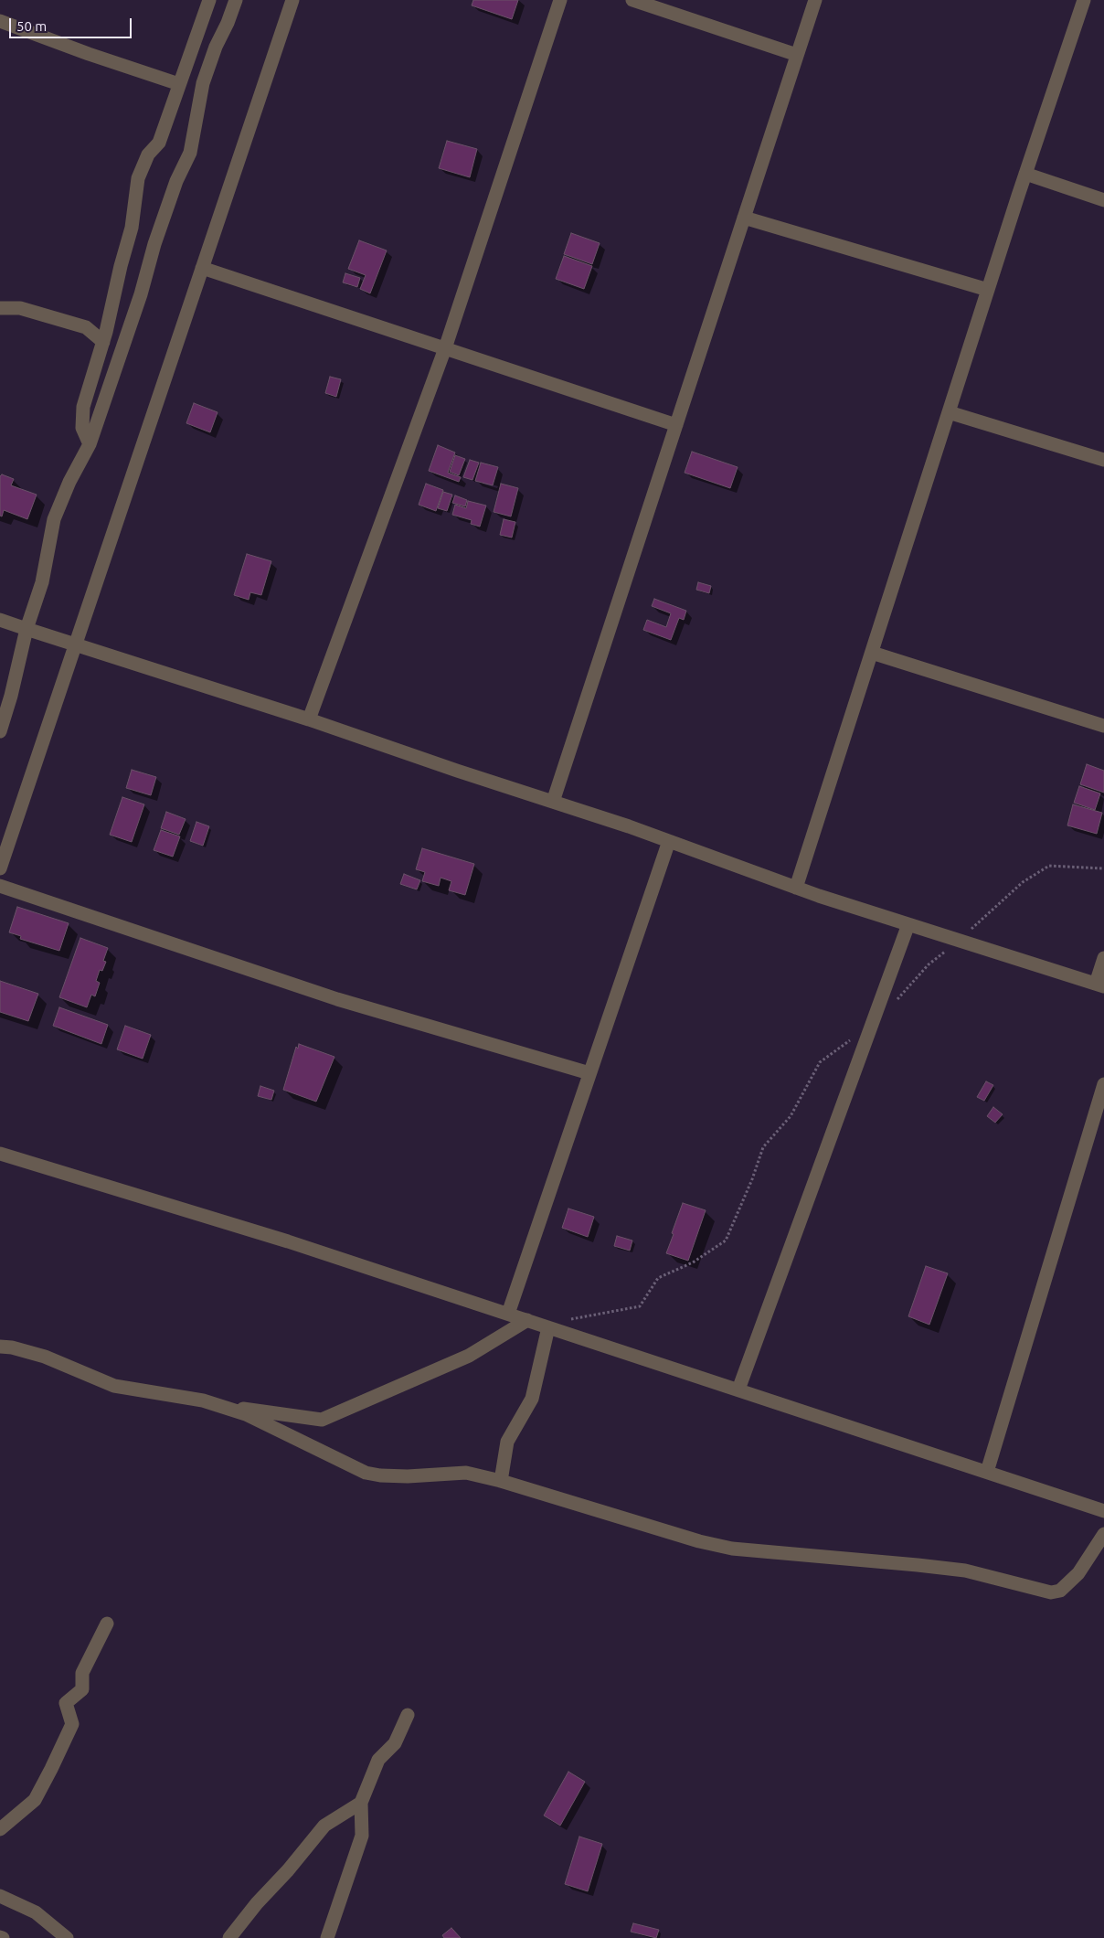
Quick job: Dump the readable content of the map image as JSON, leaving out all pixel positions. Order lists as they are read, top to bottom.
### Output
{
  "scale_bar": "50 m"
}
